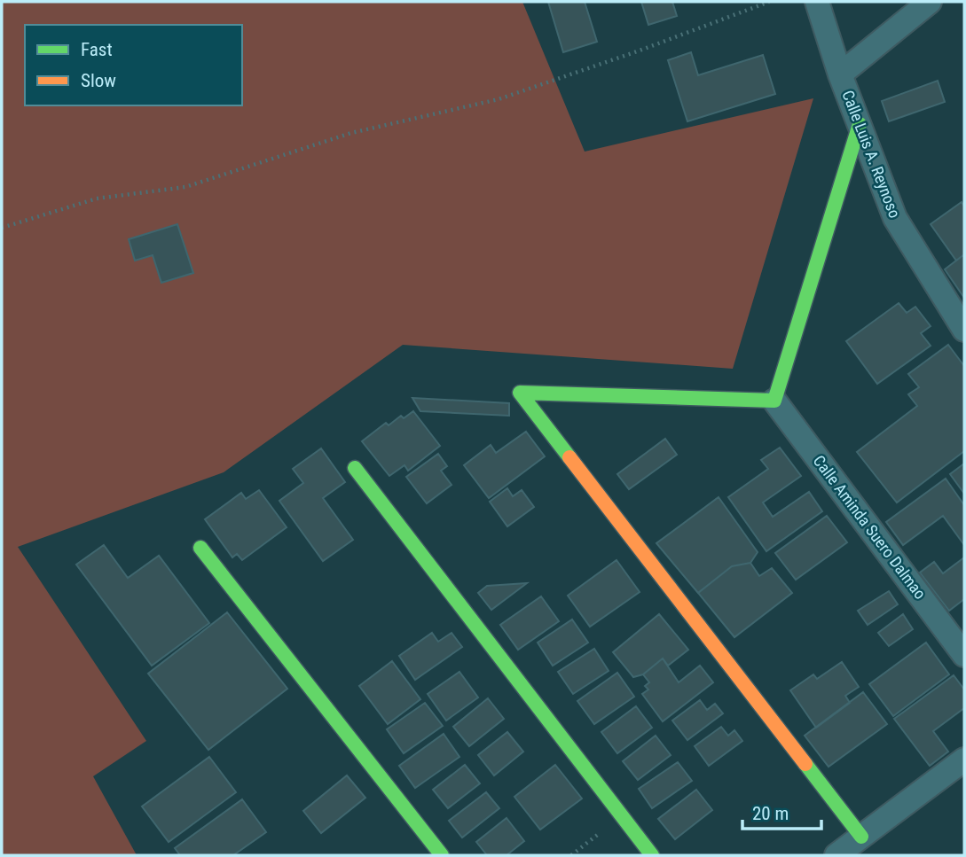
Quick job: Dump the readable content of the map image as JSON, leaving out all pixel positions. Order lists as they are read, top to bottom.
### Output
{
  "streets": {
    "street": ["Calle Luis A. Reynoso", "Calle Aminda Suero Dalmao"]
  },
  "legend": ["Fast", "Slow"],
  "scale_bar": "20 m"
}
